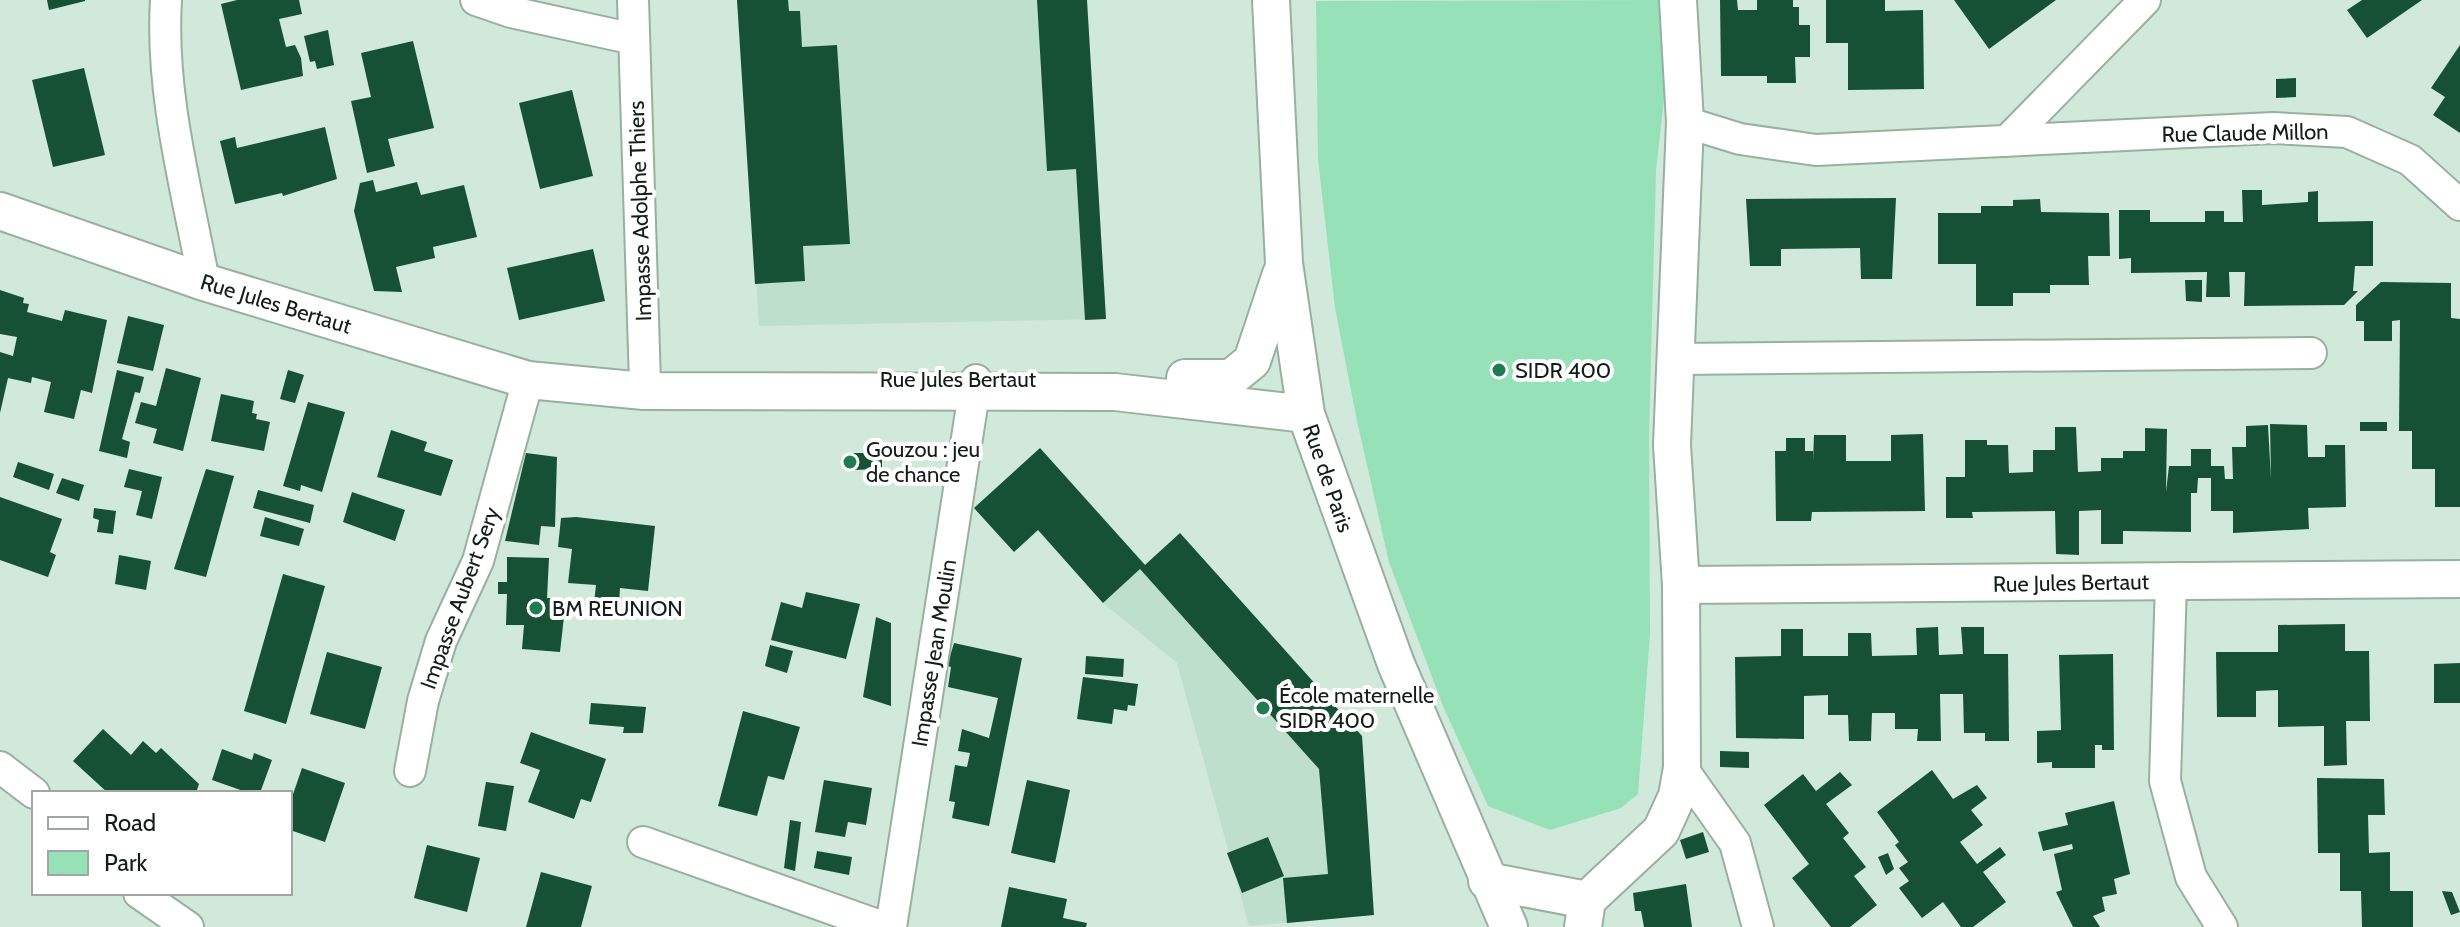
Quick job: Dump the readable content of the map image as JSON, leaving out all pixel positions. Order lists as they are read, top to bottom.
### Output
{
  "streets": {
    "street": [
      "Rue Claude Millon",
      "Impasse Adolphe Thiers",
      "Rue Jules Bertaut",
      "Rue de Paris",
      "Impasse Aubert Sery",
      "Impasse Jean Moulin"
    ]
  },
  "crossings": [
    ["Impasse Adolphe Thiers", "Rue Jules Bertaut"],
    ["Rue Jules Bertaut", "Rue de Paris"],
    ["Rue Jules Bertaut", "Impasse Aubert Sery"],
    ["Rue Jules Bertaut", "Impasse Jean Moulin"]
  ],
  "places": [
    "SIDR 400",
    "Gouzou : jeu de chance",
    "BM REUNION",
    "École maternelle SIDR 400"
  ],
  "legend": ["Road", "Park"]
}
